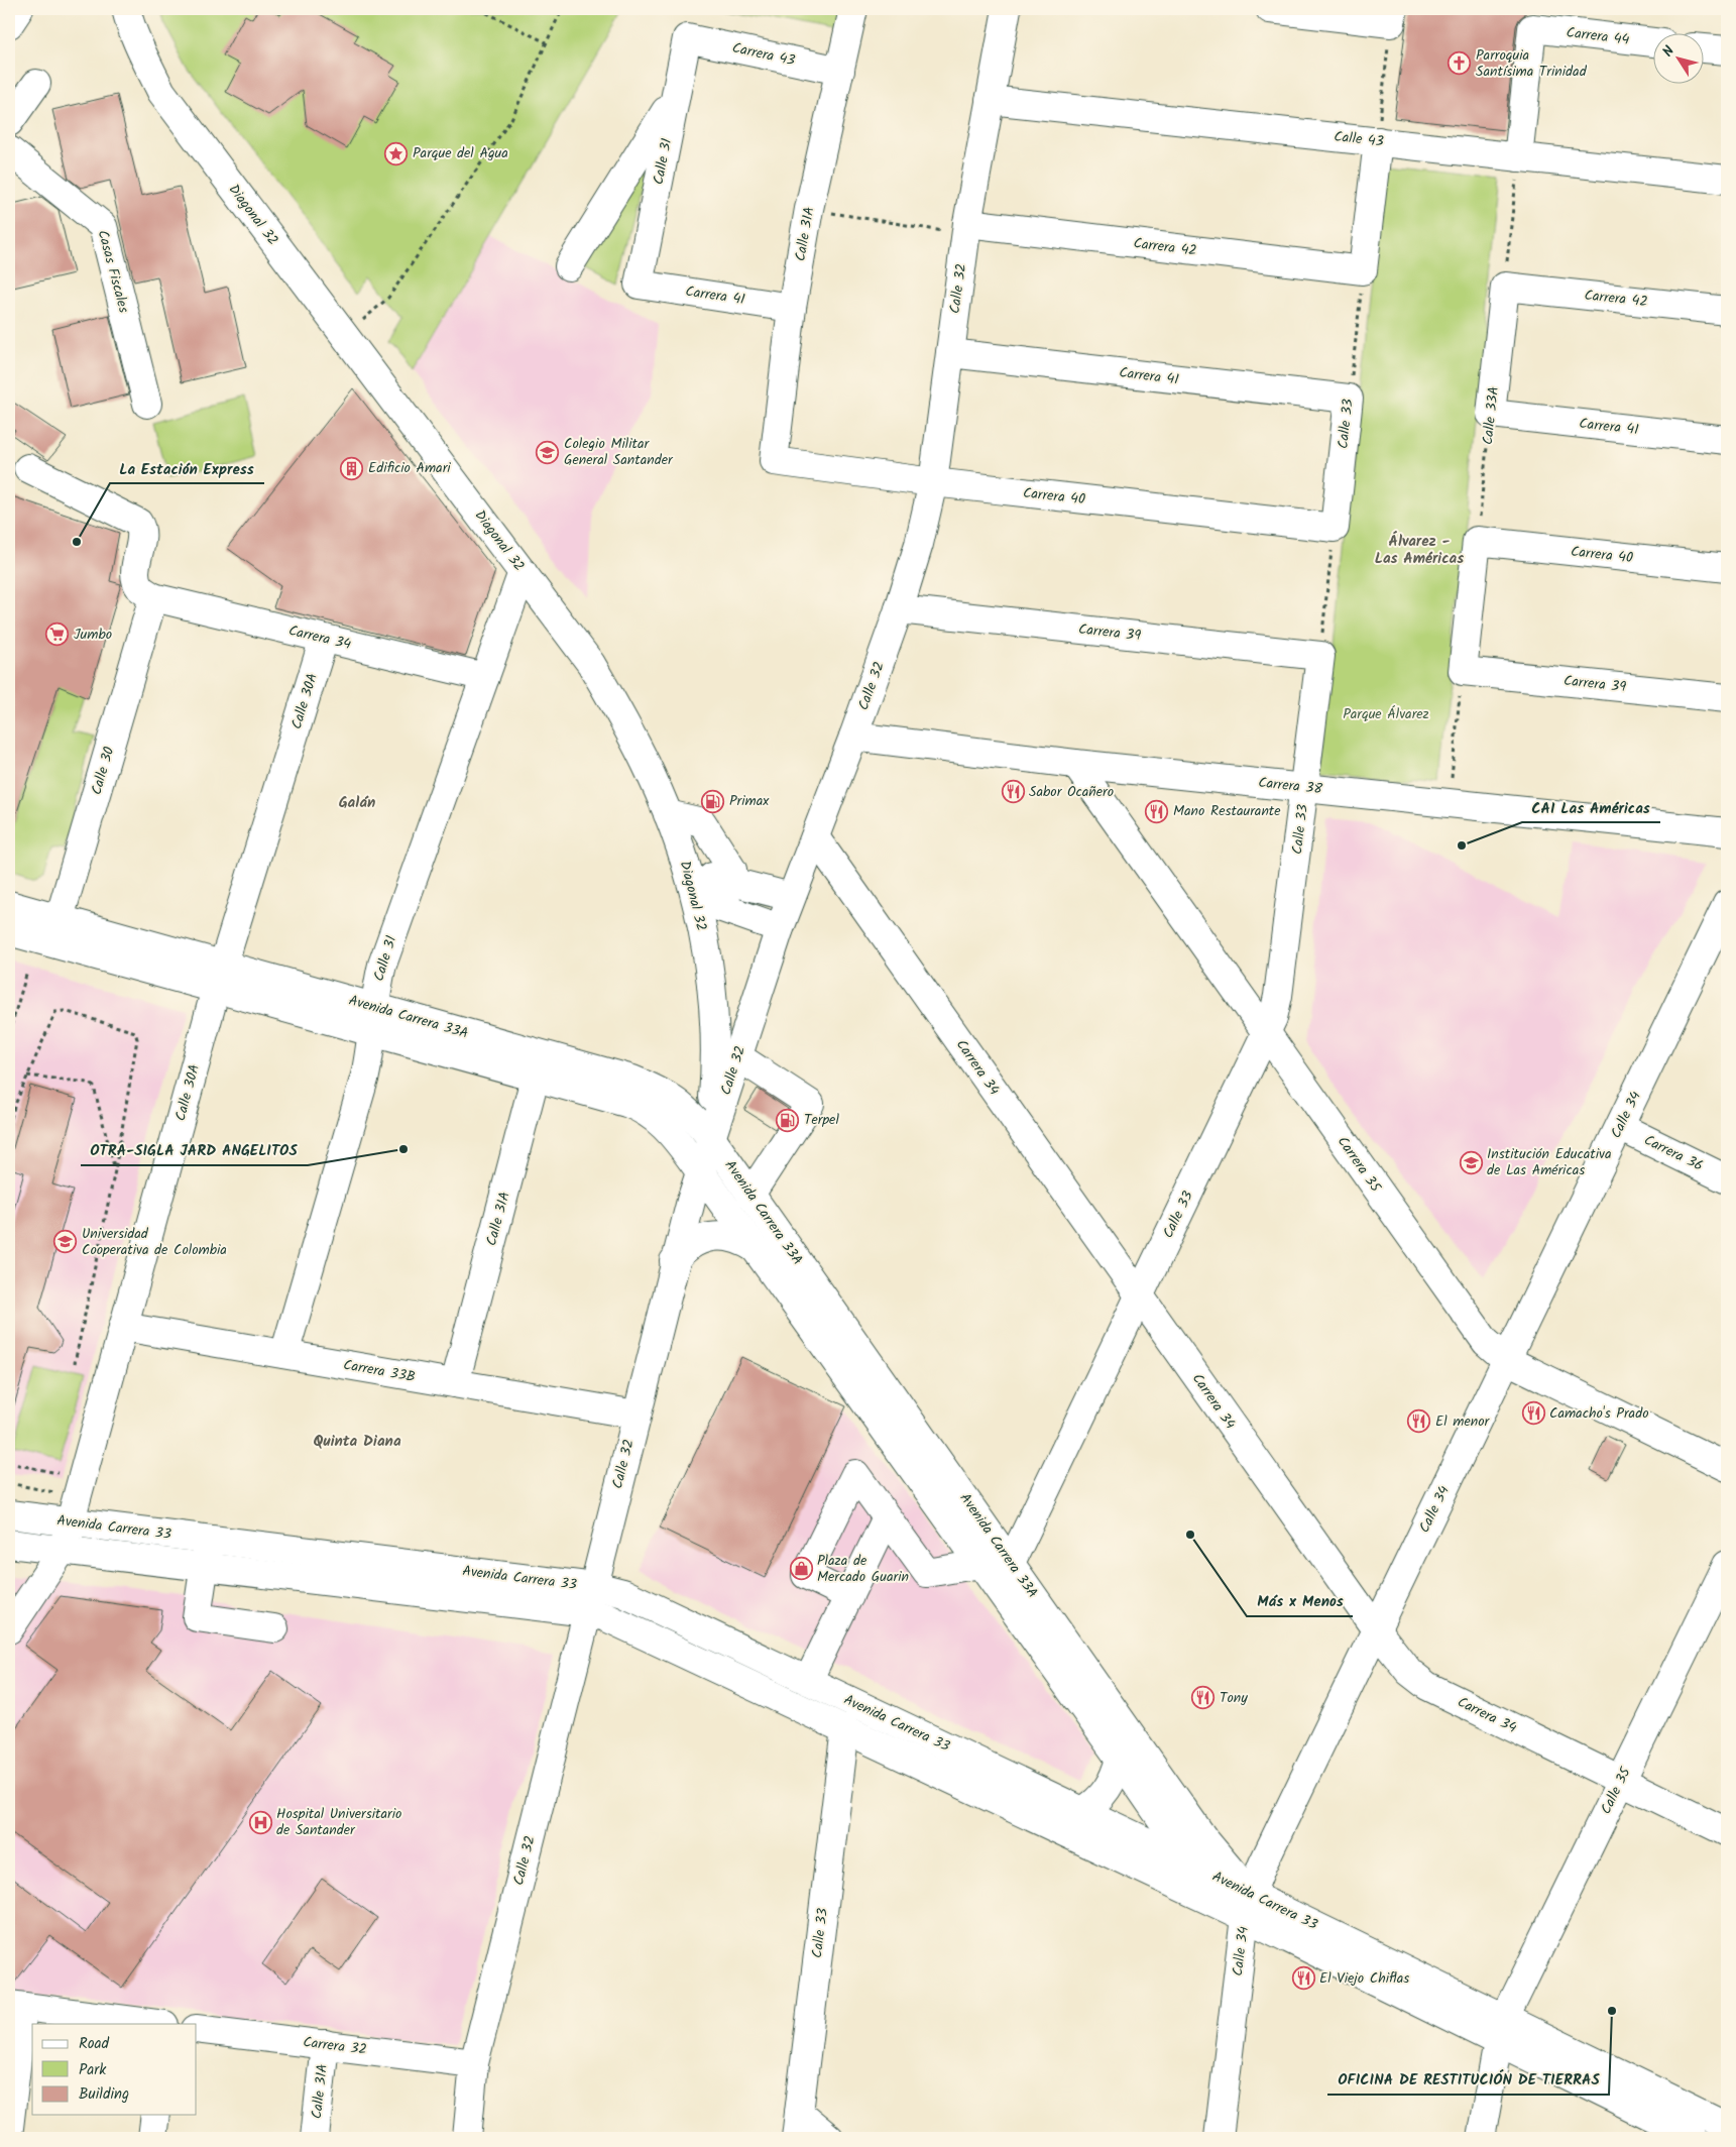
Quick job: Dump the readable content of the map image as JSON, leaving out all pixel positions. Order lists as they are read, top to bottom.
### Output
{
  "streets": {
    "main road": [
      "Carrera 44",
      "Carrera 43",
      "Calle 43",
      "Calle 31",
      "Diagonal 32",
      "Calle 31A",
      "Carrera 42",
      "Casas Fiscales",
      "Calle 32",
      "Carrera 41",
      "Calle 33A",
      "Calle 33",
      "Carrera 40",
      "Carrera 39",
      "Carrera 34",
      "Calle 30A",
      "Calle 30",
      "Carrera 38",
      "Avenida Carrera 33A",
      "Calle 34",
      "Carrera 36",
      "Carrera 35",
      "Carrera 33B",
      "Avenida Carrera 33",
      "Calle 35",
      "Carrera 32"
    ]
  },
  "crossings": [
    ["Carrera 44", "Calle 43"],
    ["Carrera 43", "Calle 31"],
    ["Carrera 43", "Calle 31A"],
    ["Calle 43", "Calle 32"],
    ["Calle 31", "Diagonal 32"],
    ["Calle 31", "Carrera 41"],
    ["Calle 31", "Carrera 34"],
    ["Calle 31", "Avenida Carrera 33A"],
    ["Calle 31", "Carrera 33B"],
    ["Diagonal 32", "Calle 32"],
    ["Diagonal 32", "Avenida Carrera 33A"],
    ["Calle 31A", "Carrera 41"],
    ["Calle 31A", "Carrera 40"],
    ["Calle 31A", "Avenida Carrera 33A"],
    ["Calle 31A", "Carrera 33B"],
    ["Calle 31A", "Carrera 32"],
    ["Carrera 42", "Calle 32"],
    ["Carrera 42", "Calle 33A"],
    ["Carrera 42", "Calle 33"],
    ["Calle 32", "Carrera 41"],
    ["Calle 32", "Carrera 40"],
    ["Calle 32", "Carrera 39"],
    ["Calle 32", "Carrera 34"],
    ["Calle 32", "Carrera 38"],
    ["Calle 32", "Avenida Carrera 33A"],
    ["Calle 32", "Carrera 33B"],
    ["Calle 32", "Avenida Carrera 33"],
    ["Calle 32", "Carrera 32"],
    ["Carrera 41", "Calle 33A"],
    ["Carrera 41", "Calle 33"],
    ["Calle 33A", "Carrera 40"],
    ["Calle 33", "Carrera 40"],
    ["Calle 33", "Carrera 39"],
    ["Calle 33", "Carrera 34"],
    ["Calle 33", "Carrera 38"],
    ["Calle 33", "Avenida Carrera 33A"],
    ["Calle 33", "Carrera 35"],
    ["Calle 33", "Avenida Carrera 33"],
    ["Carrera 34", "Calle 30A"],
    ["Carrera 34", "Calle 30"],
    ["Carrera 34", "Calle 34"],
    ["Carrera 34", "Calle 35"],
    ["Calle 30A", "Avenida Carrera 33A"],
    ["Calle 30A", "Carrera 33B"],
    ["Calle 30A", "Avenida Carrera 33"],
    ["Calle 30", "Avenida Carrera 33A"],
    ["Carrera 38", "Carrera 35"],
    ["Avenida Carrera 33A", "Calle 34"],
    ["Avenida Carrera 33A", "Avenida Carrera 33"],
    ["Calle 34", "Carrera 36"],
    ["Calle 34", "Carrera 35"],
    ["Calle 34", "Avenida Carrera 33"],
    ["Avenida Carrera 33", "Calle 35"]
  ],
  "districts": ["Álvarez - Las Américas", "Galán", "Quinta Diana"],
  "parks": ["Parque Álvarez"],
  "places": {
    "church": ["Parroquia Santísima Trinidad"],
    "place": ["Parque del Agua"],
    "school or university": ["Colegio Militar General Santander", "Institución Educativa de Las Américas", "Universidad Cooperativa de Colombia"],
    "building": ["Edificio Amari"],
    "other": [
      "La Estación Express",
      "CAI Las Américas",
      "OTRA-SIGLA JARD ANGELITOS",
      "Más x Menos",
      "OFICINA DE RESTITUCIÓN DE TIERRAS"
    ],
    "supermarket": ["Jumbo"],
    "restaurant": [
      "Sabor Ocañero",
      "Mano Restaurante",
      "Camacho's Prado",
      "El menor",
      "Tony",
      "El Viejo Chiflas"
    ],
    "fuel station": ["Primax", "Terpel"],
    "shop": ["Plaza de Mercado Guarin"],
    "hospital": ["Hospital Universitario de Santander"]
  },
  "legend": ["Road", "Park", "Building"],
  "north": "top left"
}
